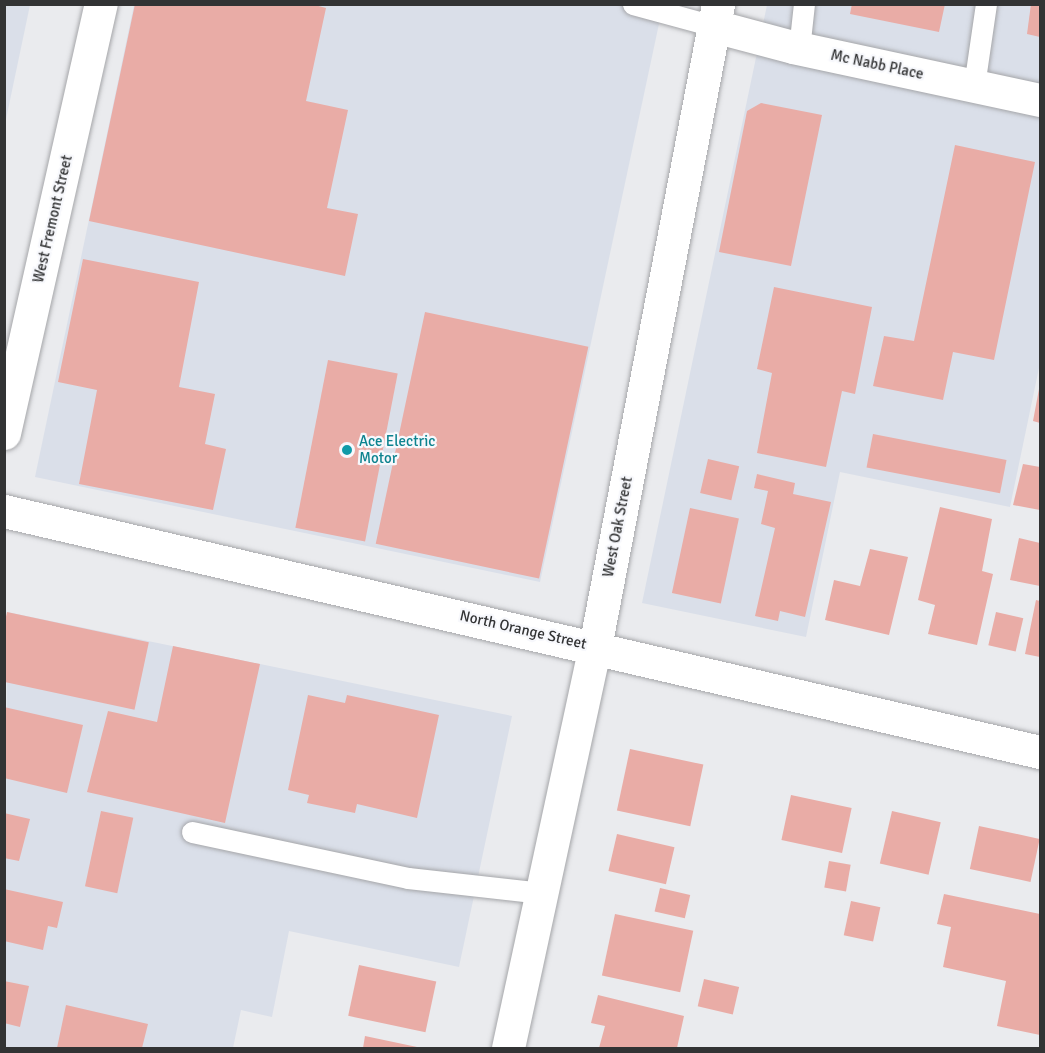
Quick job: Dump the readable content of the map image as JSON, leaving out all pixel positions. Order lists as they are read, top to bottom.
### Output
{
  "streets": {
    "street": [
      "Mc Nabb Place",
      "West Fremont Street",
      "West Oak Street",
      "North Orange Street"
    ]
  },
  "crossings": [
    ["Mc Nabb Place", "West Oak Street"],
    ["West Oak Street", "North Orange Street"]
  ],
  "places": ["Ace Electric Motor"]
}
